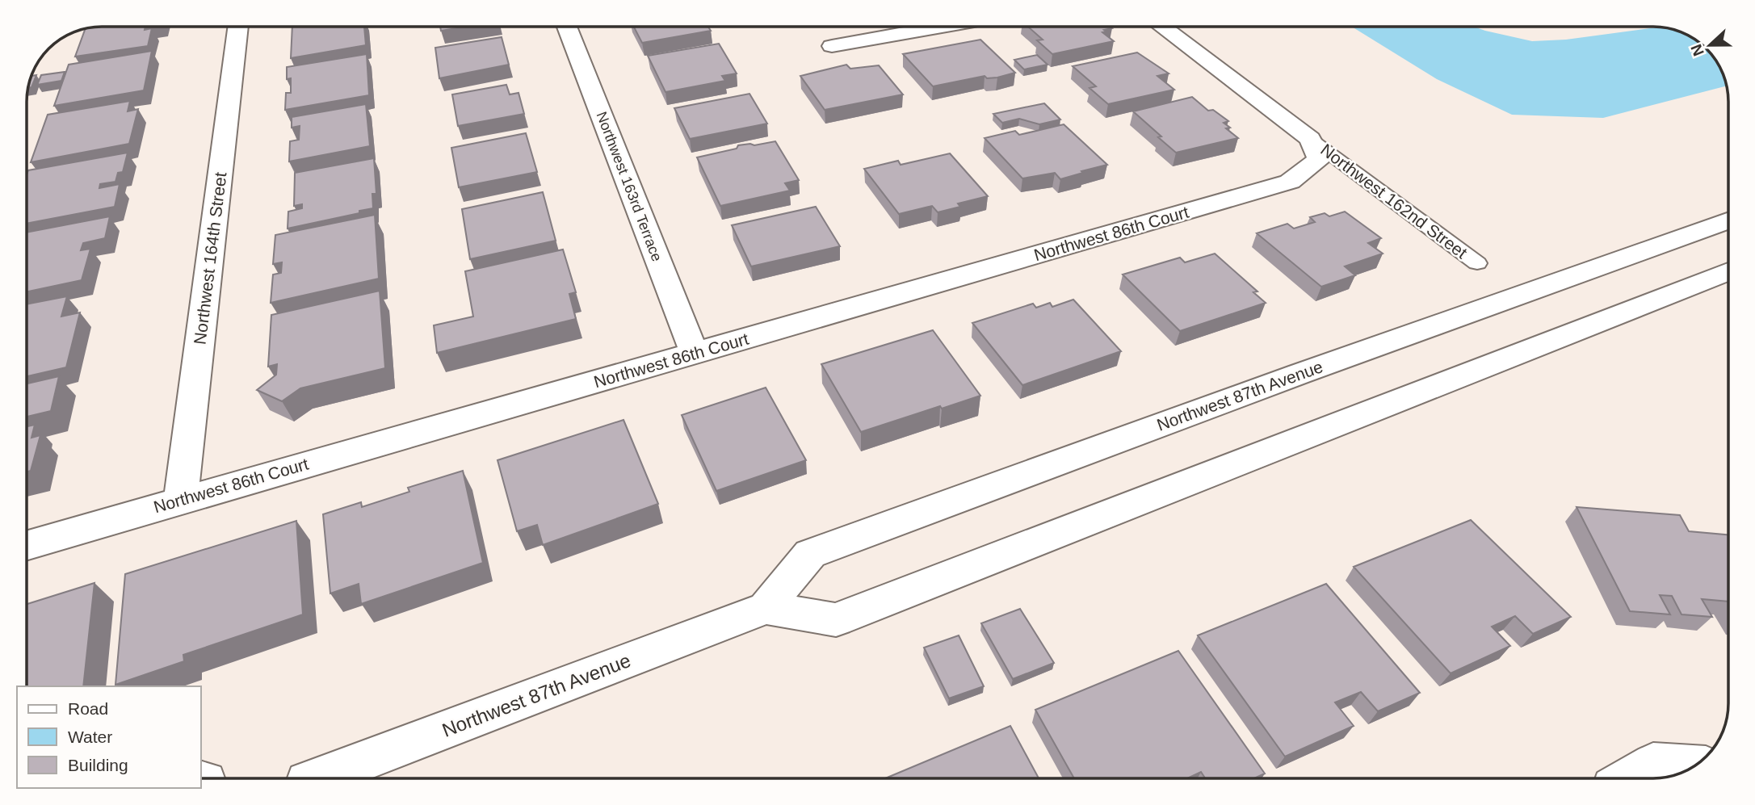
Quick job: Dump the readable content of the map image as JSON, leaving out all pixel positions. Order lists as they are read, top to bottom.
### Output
{
  "streets": {
    "street": [
      "Northwest 163rd Terrace",
      "Northwest 162nd Street",
      "Northwest 86th Court",
      "Northwest 164th Street",
      "Northwest 87th Avenue"
    ]
  },
  "crossings": [
    ["Northwest 163rd Terrace", "Northwest 86th Court"],
    ["Northwest 162nd Street", "Northwest 86th Court"],
    ["Northwest 86th Court", "Northwest 164th Street"]
  ],
  "legend": ["Road", "Water", "Building"],
  "north": "left"
}
